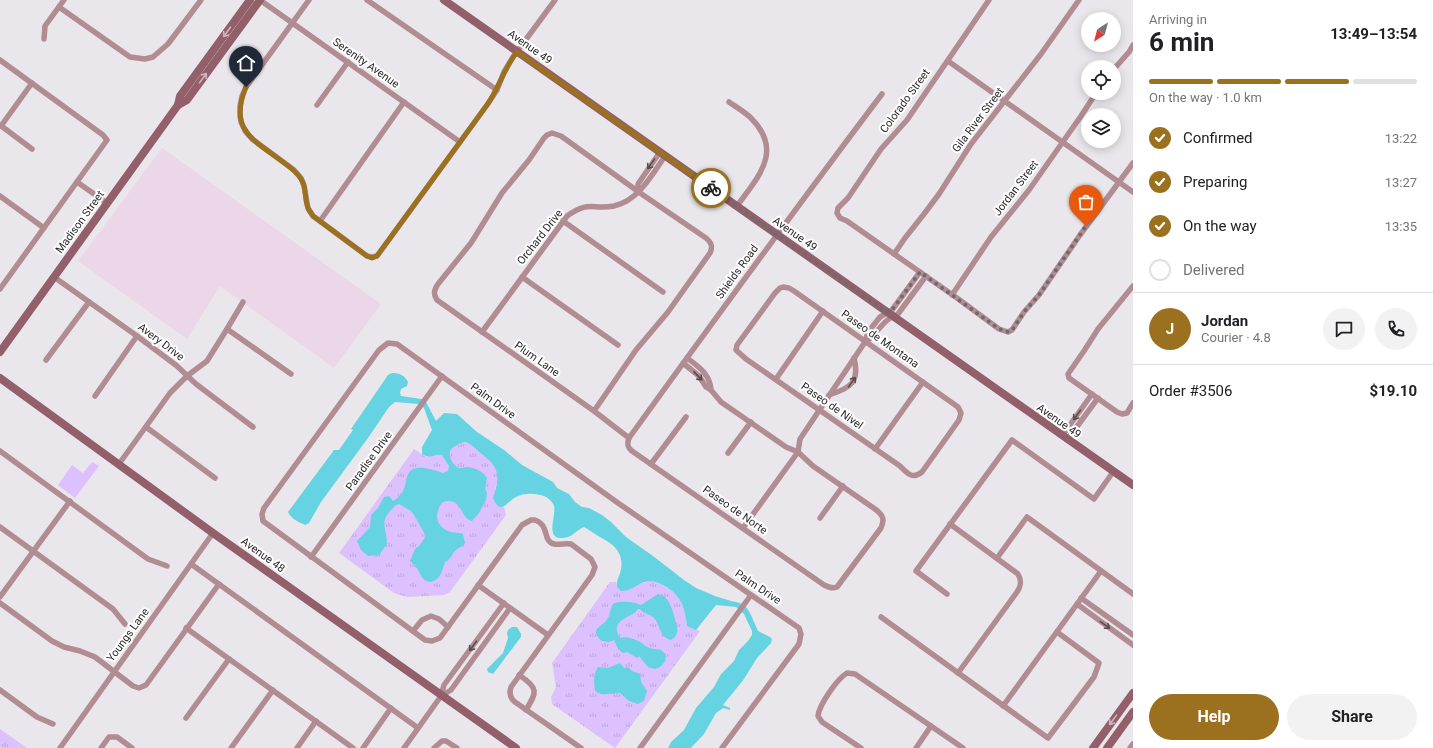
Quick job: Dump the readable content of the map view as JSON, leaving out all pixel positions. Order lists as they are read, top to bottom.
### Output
{
  "streets": {
    "main road": ["Avenue 49", "Madison Street", "Avenue 48"],
    "street": [
      "Serenity Avenue",
      "Colorado Street",
      "Gila River Street",
      "Jordan Street",
      "Orchard Drive",
      "Shields Road",
      "Paseo de Montana",
      "Avery Drive",
      "Plum Lane",
      "Palm Drive",
      "Paseo de Nivel",
      "Paradise Drive",
      "Paseo de Norte",
      "Youngs Lane"
    ]
  },
  "crossings": [
    ["Avenue 49", "Orchard Drive"],
    ["Avenue 49", "Shields Road"],
    ["Serenity Avenue", "Madison Street"],
    ["Colorado Street", "Gila River Street"],
    ["Madison Street", "Avery Drive"],
    ["Orchard Drive", "Plum Lane"],
    ["Shields Road", "Plum Lane"],
    ["Shields Road", "Paseo de Norte"],
    ["Paseo de Montana", "Paseo de Nivel"],
    ["Palm Drive", "Paradise Drive"],
    ["Avenue 48", "Youngs Lane"]
  ],
  "north": "bottom left",
  "page": {
    "heading": ["6 min", "Arriving in", "13:49–13:54"],
    "panel": [
      "Jordan",
      "Courier · 4.8",
      "Order #3506",
      "$19.10"
    ],
    "bar": "On the way · 1.0 km",
    "list": [
      ["Confirmed", "13:22"],
      ["Preparing", "13:27"],
      ["On the way", "13:35"],
      "Delivered"
    ],
    "round": "J",
    "buttons": ["Help", "Share"]
  }
}
